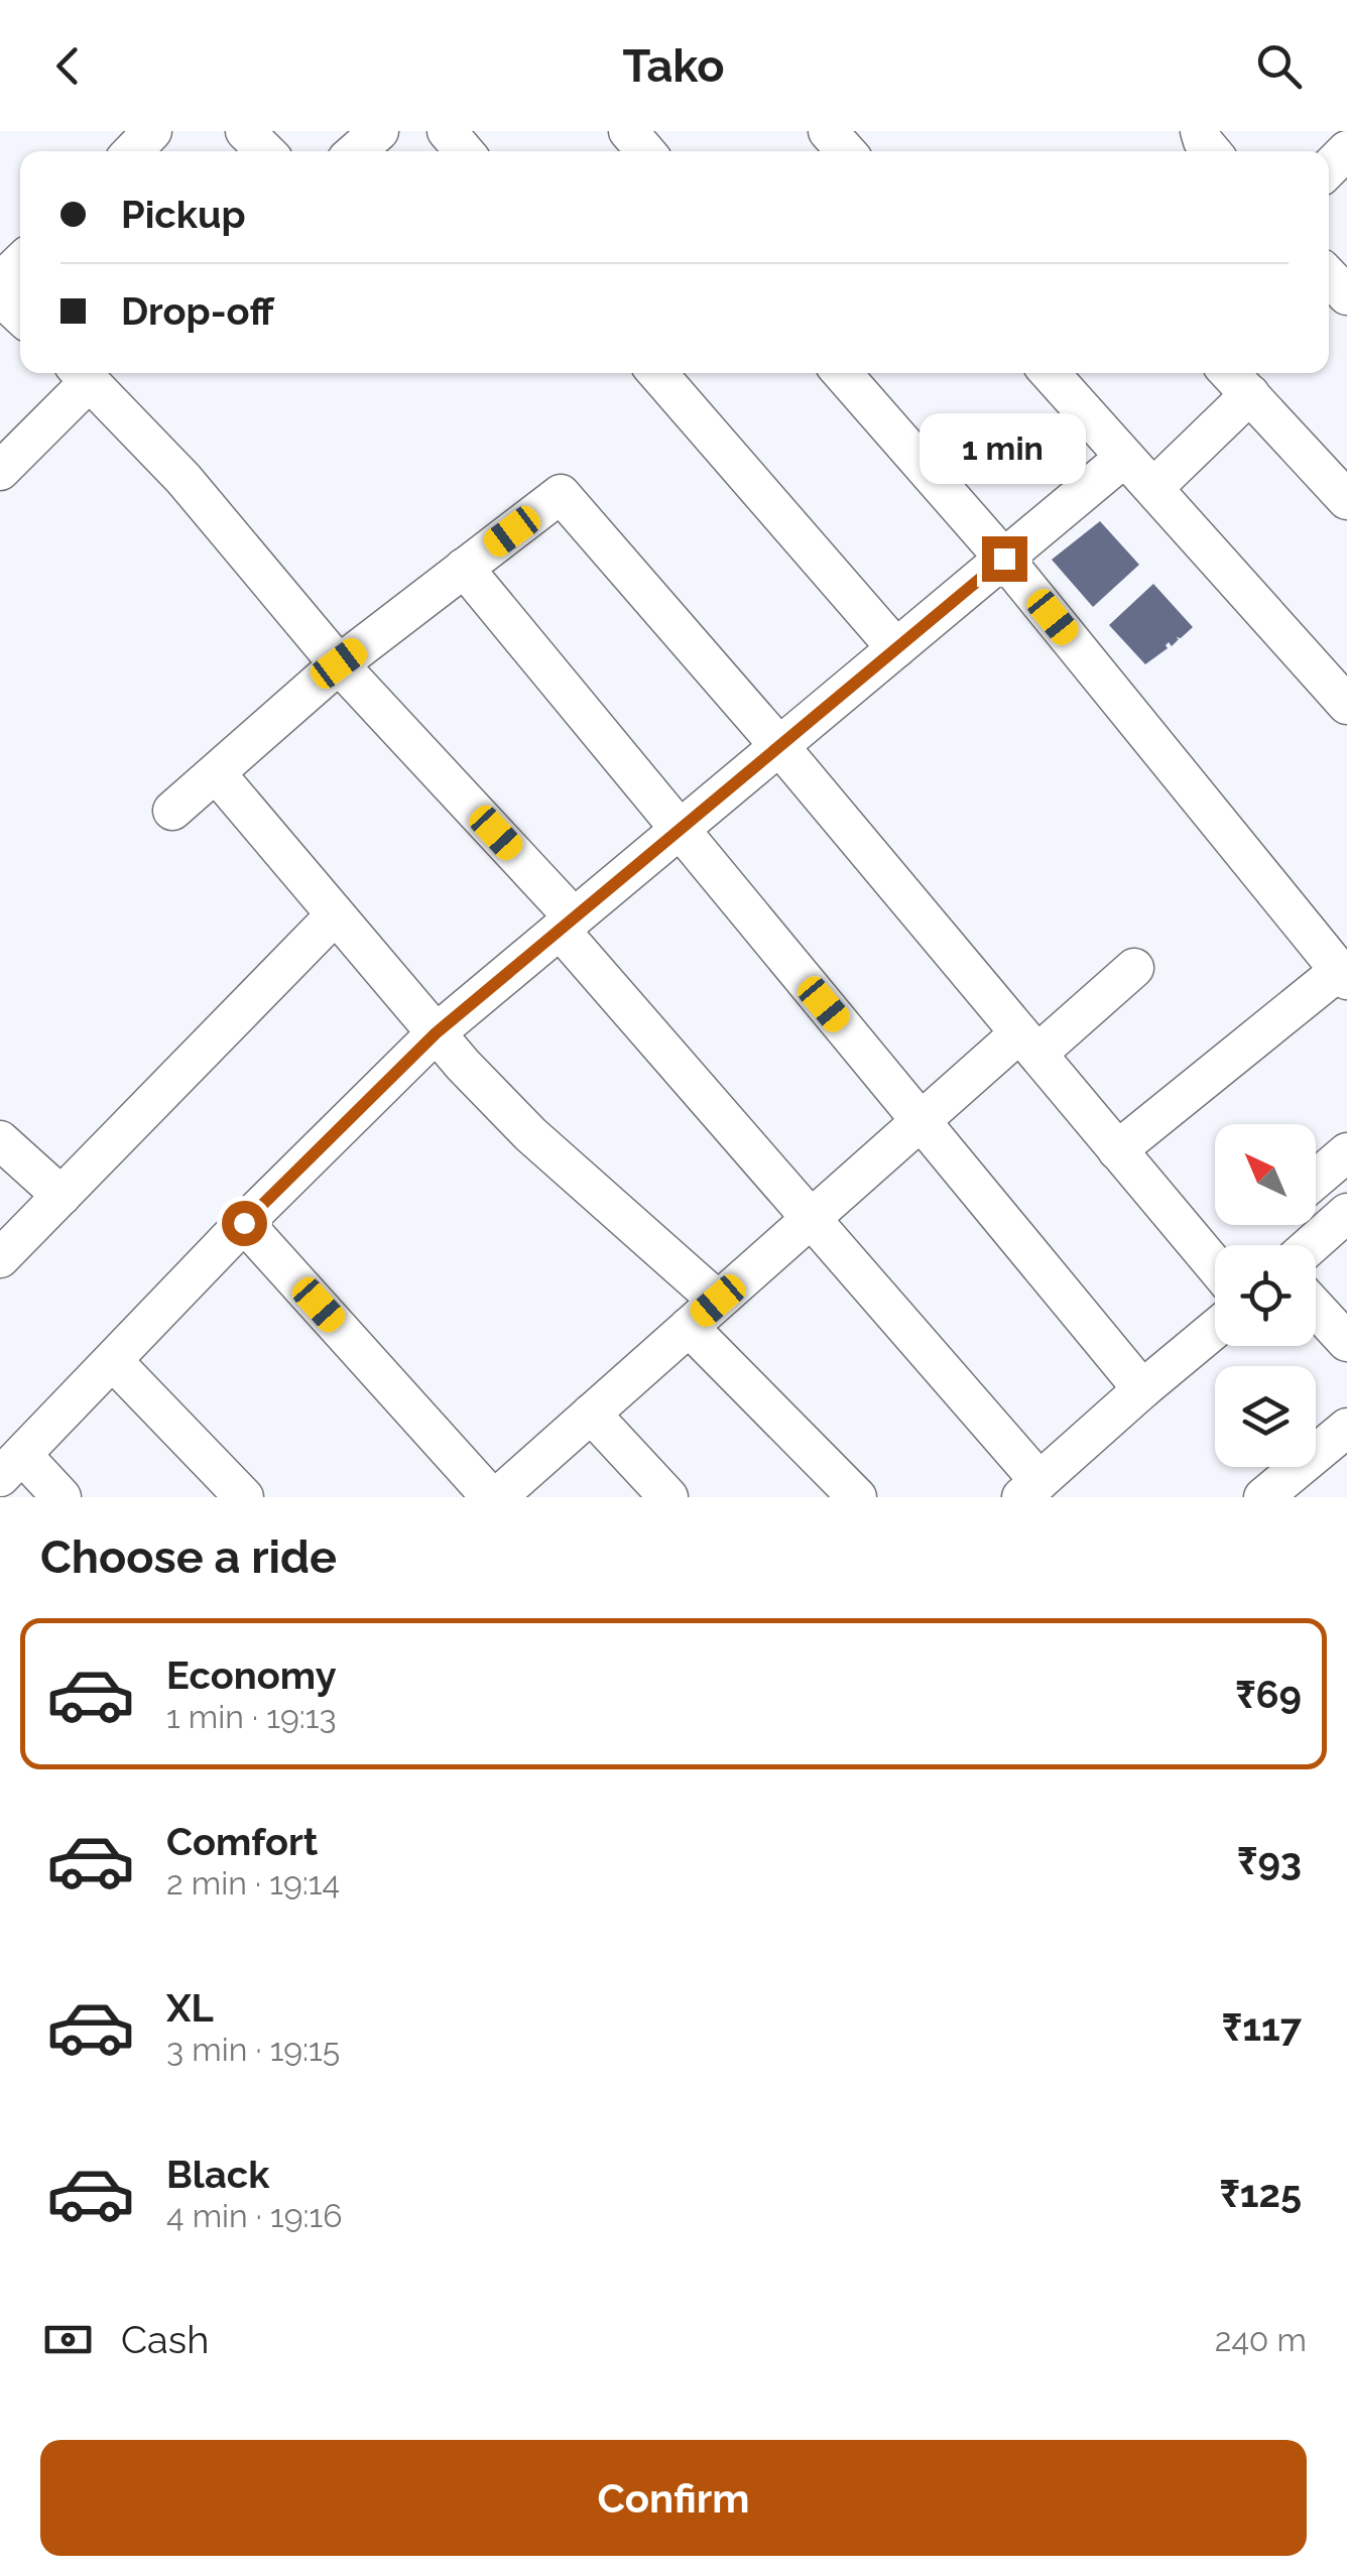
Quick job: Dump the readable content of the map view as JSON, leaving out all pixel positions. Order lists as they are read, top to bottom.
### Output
{
  "north": "top left",
  "page": {
    "header": "Tako",
    "banner": ["Pickup", "Drop-off"],
    "bubble": "1 min",
    "heading": "Choose a ride",
    "list": [
      {
        "name": "Economy",
        "note": "1 min · 19:13",
        "value": "₹69"
      },
      {
        "name": "Comfort",
        "note": "2 min · 19:14",
        "value": "₹93"
      },
      {
        "name": "XL",
        "note": "3 min · 19:15",
        "value": "₹117"
      },
      {
        "name": "Black",
        "note": "4 min · 19:16",
        "value": "₹125"
      }
    ],
    "pay": ["Cash", "240 m"],
    "buttons": "Confirm"
  }
}
